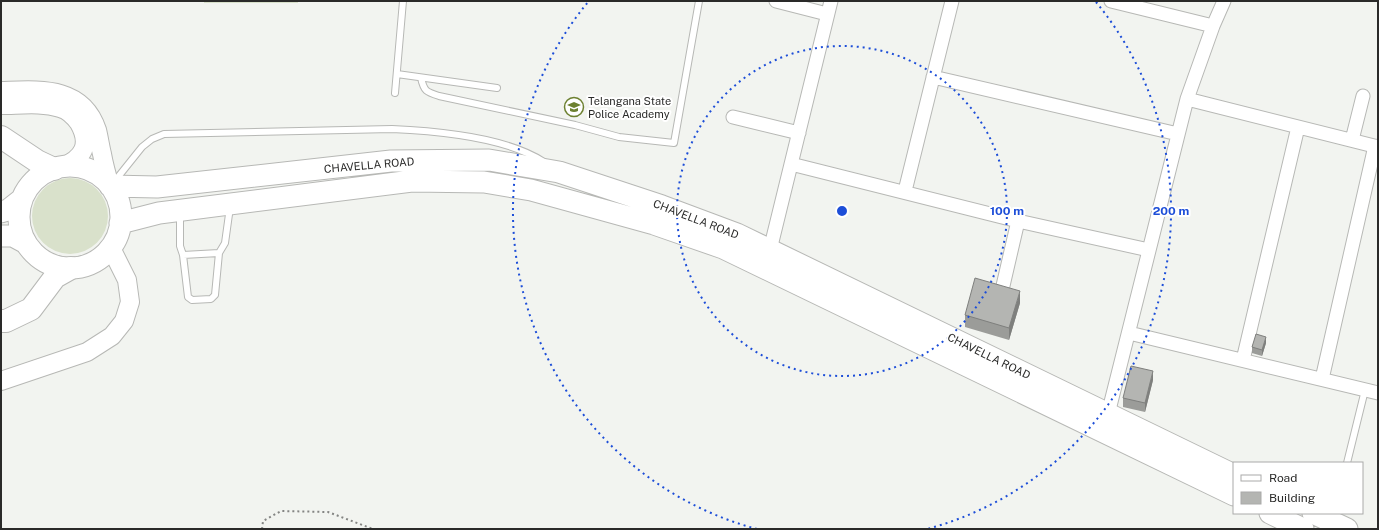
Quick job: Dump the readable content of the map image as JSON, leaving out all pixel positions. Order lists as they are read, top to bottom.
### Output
{
  "streets": {
    "highway": ["CHAVELLA ROAD"]
  },
  "places": {
    "school or university": ["Telangana State Police Academy"]
  },
  "legend": ["Road", "Building"],
  "rings": ["100 m", "200 m"]
}
